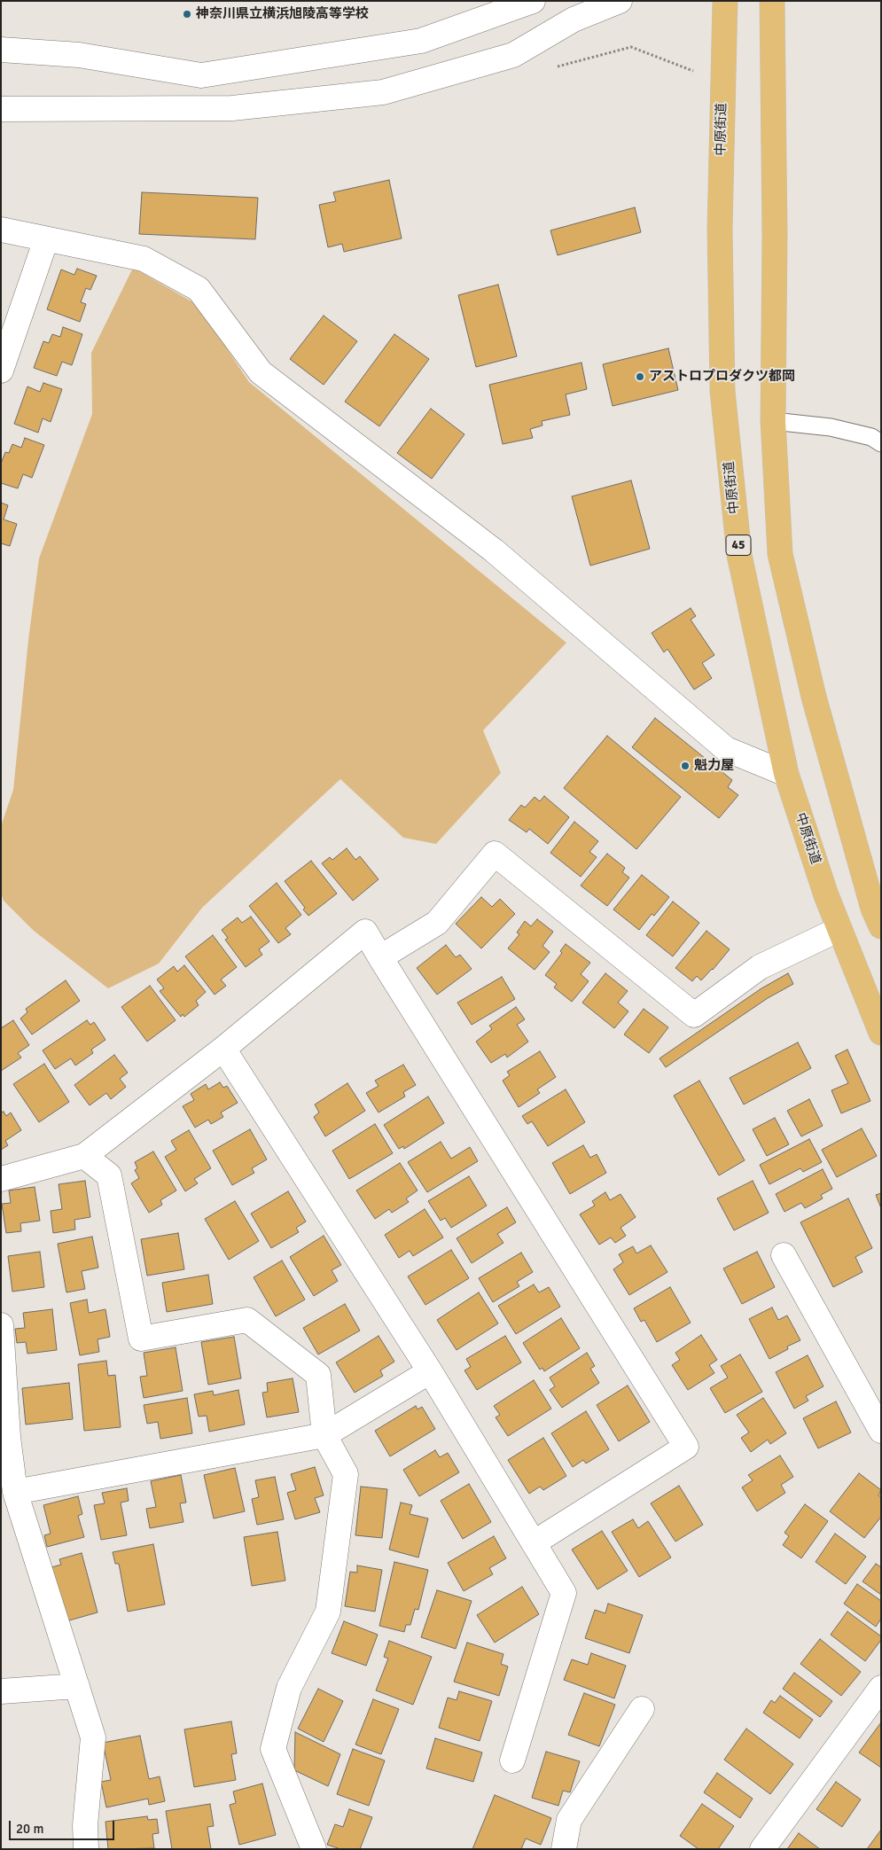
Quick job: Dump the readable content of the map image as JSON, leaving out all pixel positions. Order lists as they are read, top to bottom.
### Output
{
  "streets": {
    "main road": ["中原街道", "45"]
  },
  "places": ["神奈川県立横浜旭陵高等学校", "アストロプロダクツ都岡", "魁力屋"],
  "scale_bar": "20 m"
}
